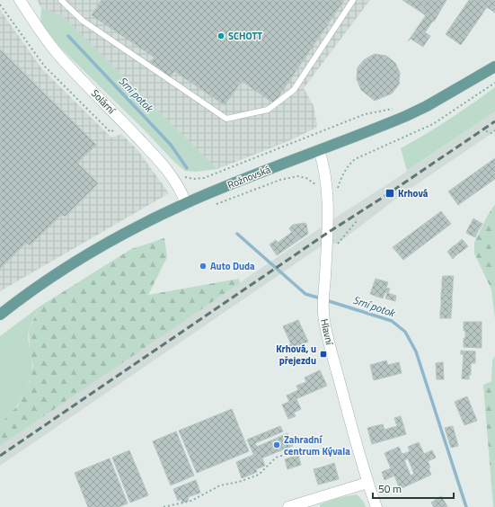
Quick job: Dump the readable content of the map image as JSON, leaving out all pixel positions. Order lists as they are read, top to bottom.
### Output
{
  "streets": {
    "main road": ["Rožnovská"],
    "street": ["Solární", "Hlavní"]
  },
  "crossings": [
    ["Solární", "Rožnovská"],
    ["Rožnovská", "Hlavní"]
  ],
  "water": ["Srní potok"],
  "places": {
    "other": ["SCHOTT", "Auto Duda", "Zahradní centrum Kývala"],
    "transit": ["Krhová", "Krhová, u přejezdu"]
  },
  "scale_bar": "50 m"
}
